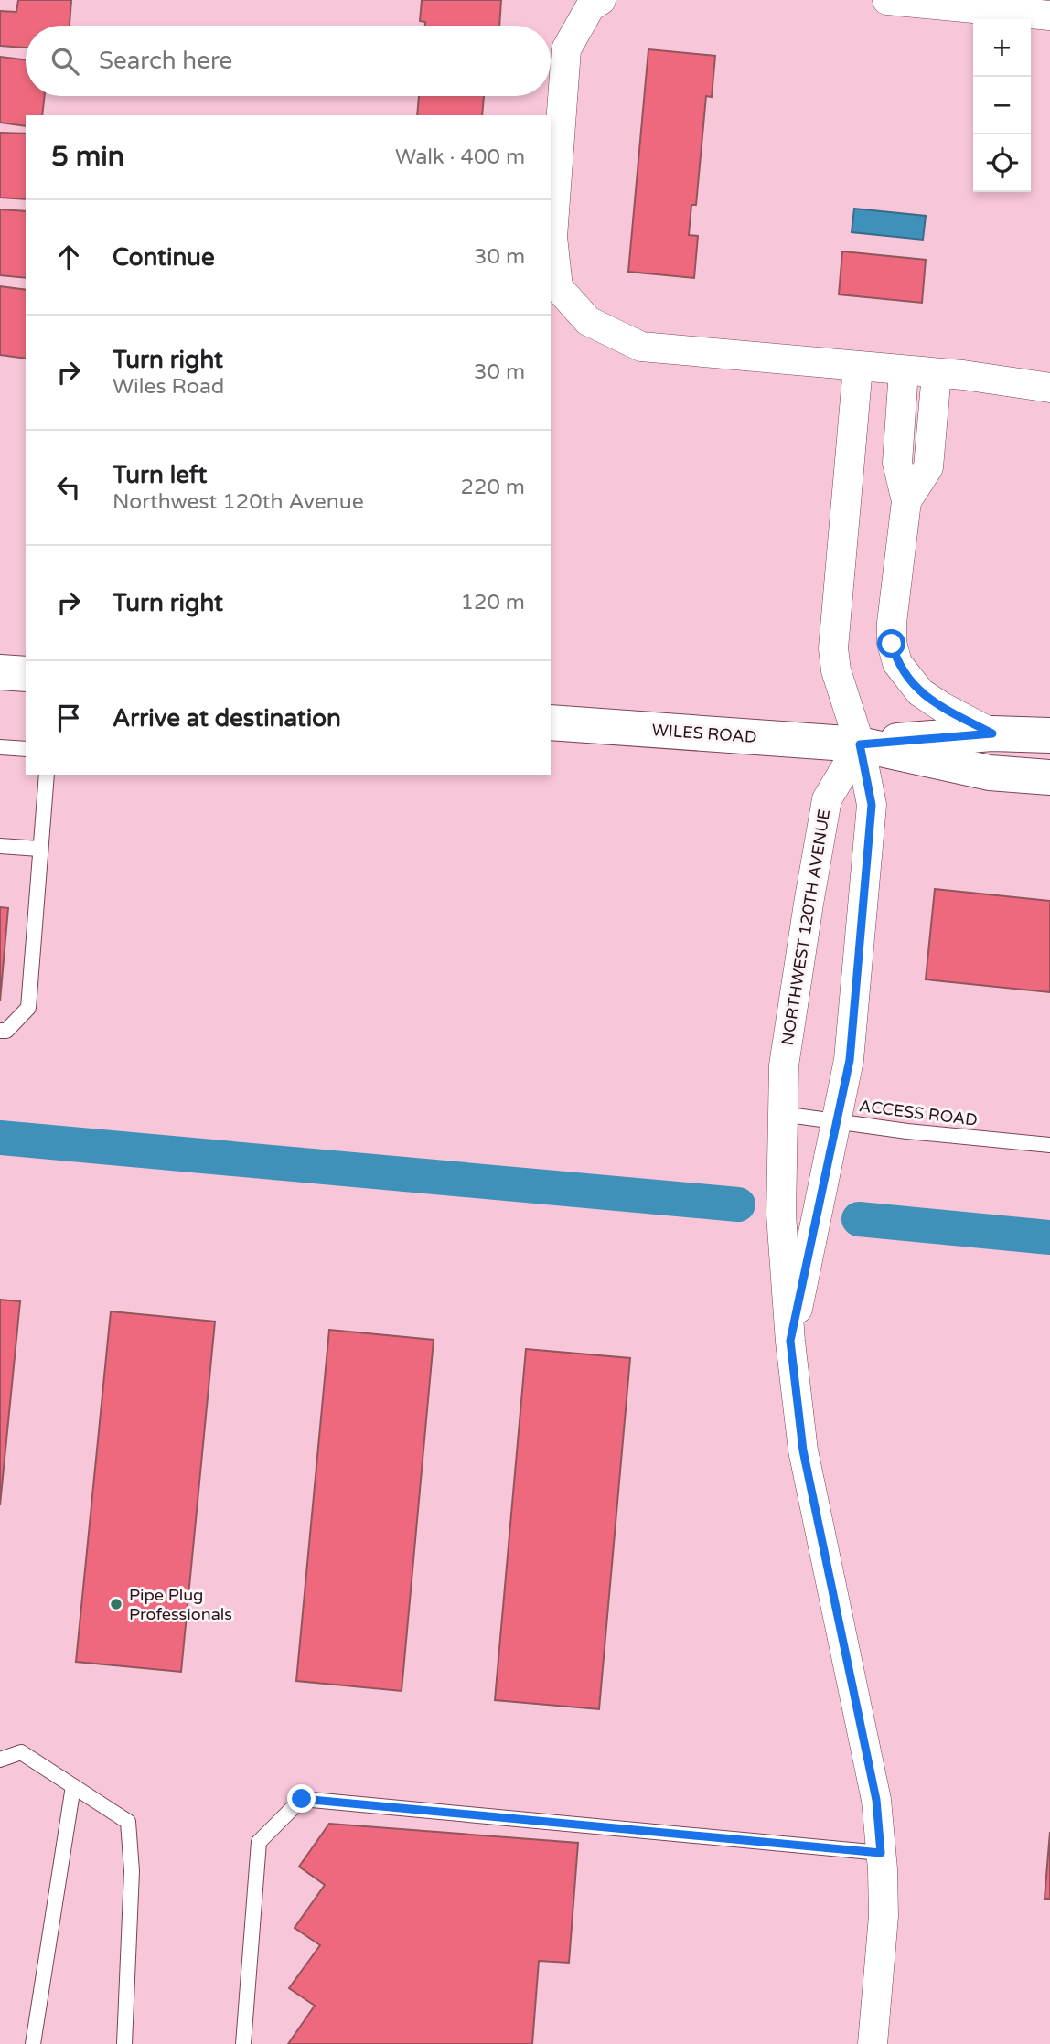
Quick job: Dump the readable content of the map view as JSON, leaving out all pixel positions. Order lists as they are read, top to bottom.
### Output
{
  "streets": {
    "street": ["WILES ROAD", "NORTHWEST 120TH AVENUE"],
    "lane": ["ACCESS ROAD"]
  },
  "crossings": [
    ["WILES ROAD", "NORTHWEST 120TH AVENUE"],
    ["NORTHWEST 120TH AVENUE", "ACCESS ROAD"]
  ],
  "places": ["Pipe Plug Professionals"],
  "page": {
    "map_buttons": ["+", "−"],
    "search": "Search here",
    "heading": ["5 min", "Walk · 400 m"],
    "list": [
      ["Continue", "30 m"],
      ["Turn right", "Wiles Road", "30 m"],
      ["Turn left", "Northwest 120th Avenue", "220 m"],
      ["Turn right", "120 m"],
      "Arrive at destination"
    ]
  }
}
